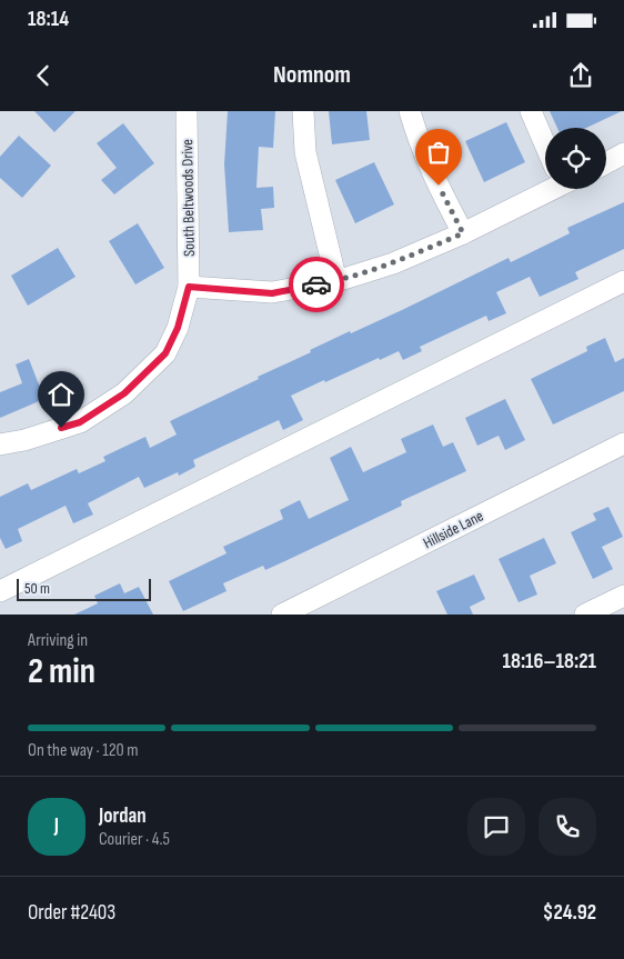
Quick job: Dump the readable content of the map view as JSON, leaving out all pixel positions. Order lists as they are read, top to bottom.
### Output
{
  "streets": {
    "street": ["South Beltwoods Drive", "Hillside Lane"]
  },
  "scale_bar": "50 m",
  "page": {
    "status": "18:14",
    "header": "Nomnom",
    "scale": "50 m",
    "heading": ["2 min", "Arriving in", "18:16–18:21"],
    "panel": [
      "Jordan",
      "Courier · 4.5",
      "Order #2403",
      "$24.92"
    ],
    "bar": "On the way · 120 m",
    "round": "J"
  }
}
